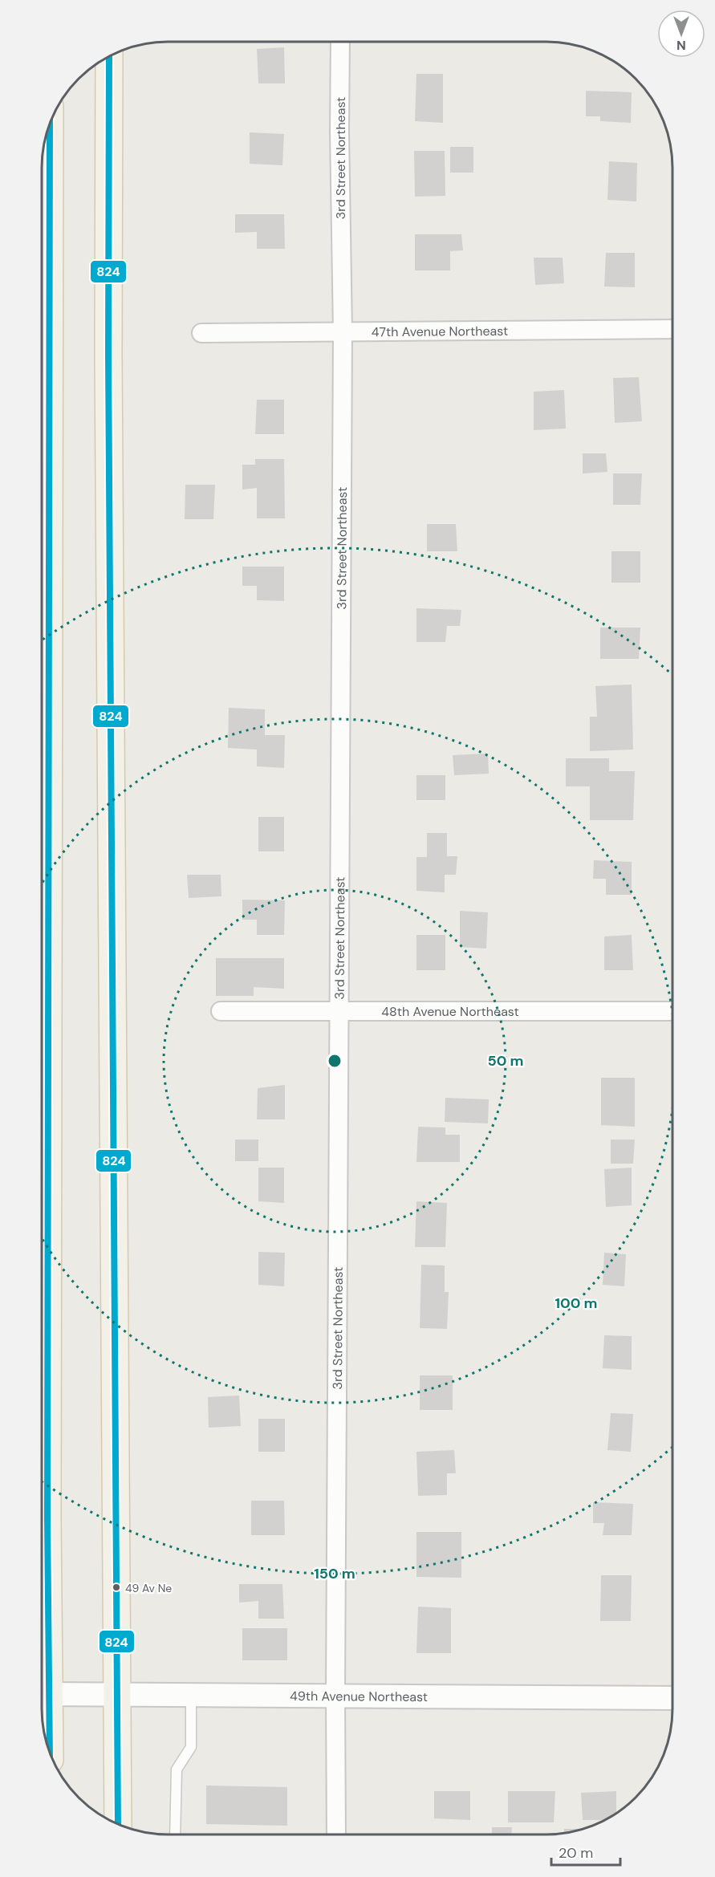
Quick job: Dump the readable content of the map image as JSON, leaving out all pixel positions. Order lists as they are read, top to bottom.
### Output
{
  "streets": {
    "street": [
      "3rd Street Northeast",
      "47th Avenue Northeast",
      "48th Avenue Northeast",
      "49th Avenue Northeast"
    ]
  },
  "crossings": [
    ["3rd Street Northeast", "47th Avenue Northeast"],
    ["3rd Street Northeast", "48th Avenue Northeast"],
    ["3rd Street Northeast", "49th Avenue Northeast"]
  ],
  "places": ["49 Av Ne"],
  "lines": ["transit line 824"],
  "scale_bar": "20 m",
  "north": "bottom",
  "rings": ["50 m", "100 m", "150 m"]
}
